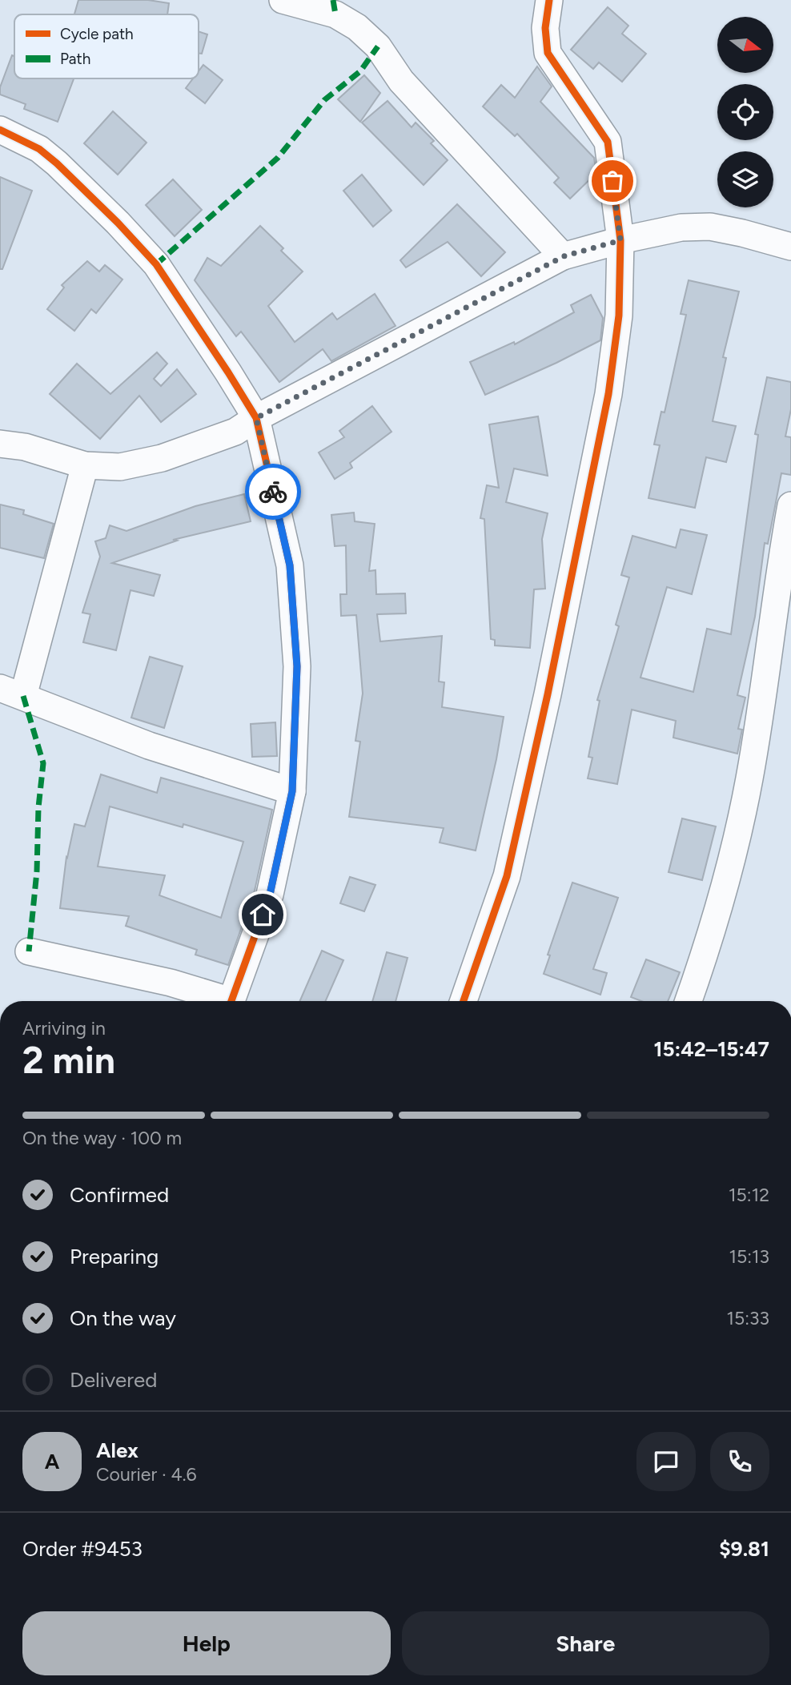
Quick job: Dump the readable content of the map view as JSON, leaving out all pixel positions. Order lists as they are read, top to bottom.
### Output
{
  "legend": ["Cycle path", "Path"],
  "north": "right",
  "page": {
    "heading": ["2 min", "Arriving in", "15:42–15:47"],
    "panel": [
      "Alex",
      "Courier · 4.6",
      "Order #9453",
      "$9.81"
    ],
    "bar": "On the way · 100 m",
    "list": [
      ["Confirmed", "15:12"],
      ["Preparing", "15:13"],
      ["On the way", "15:33"],
      "Delivered"
    ],
    "round": "A",
    "buttons": ["Help", "Share"]
  }
}
